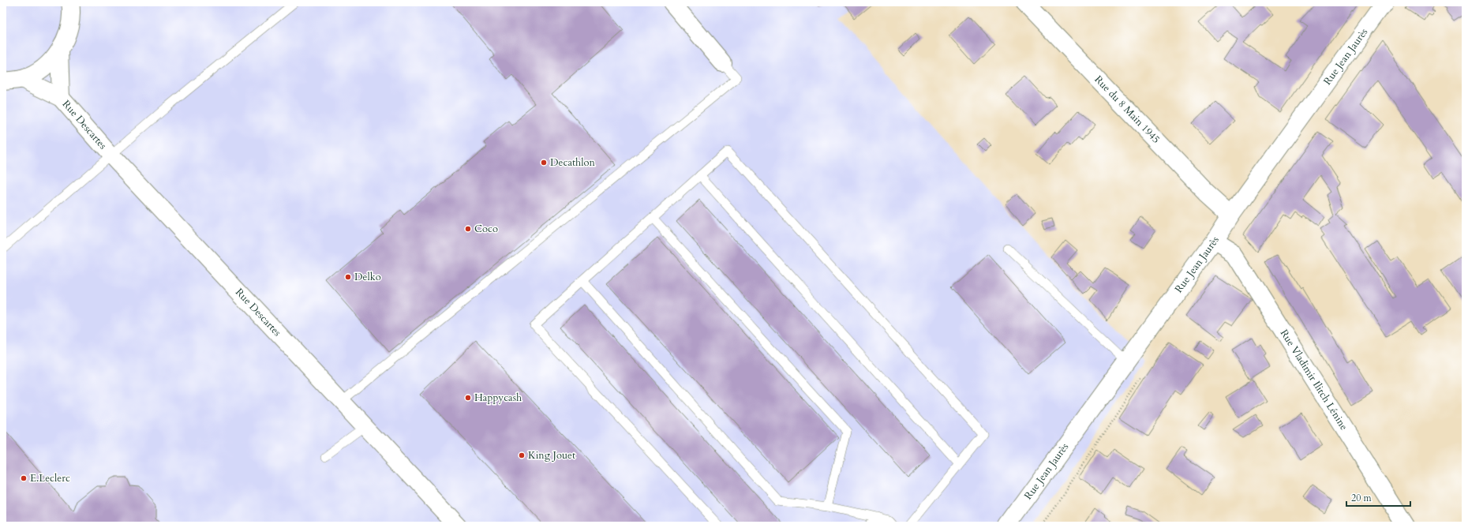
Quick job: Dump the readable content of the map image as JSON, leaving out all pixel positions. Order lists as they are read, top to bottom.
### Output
{
  "streets": {
    "street": [
      "Rue Jean Jaurès",
      "Rue du 8 Main 1945",
      "Rue Descartes",
      "Rue Vladimir Ilitch Lénine"
    ]
  },
  "crossings": [
    ["Rue Jean Jaurès", "Rue du 8 Main 1945"],
    ["Rue Jean Jaurès", "Rue Vladimir Ilitch Lénine"]
  ],
  "places": [
    "Decathlon",
    "Coco",
    "Delko",
    "Happycash",
    "King Jouet",
    "E.Leclerc"
  ],
  "scale_bar": "20 m"
}
